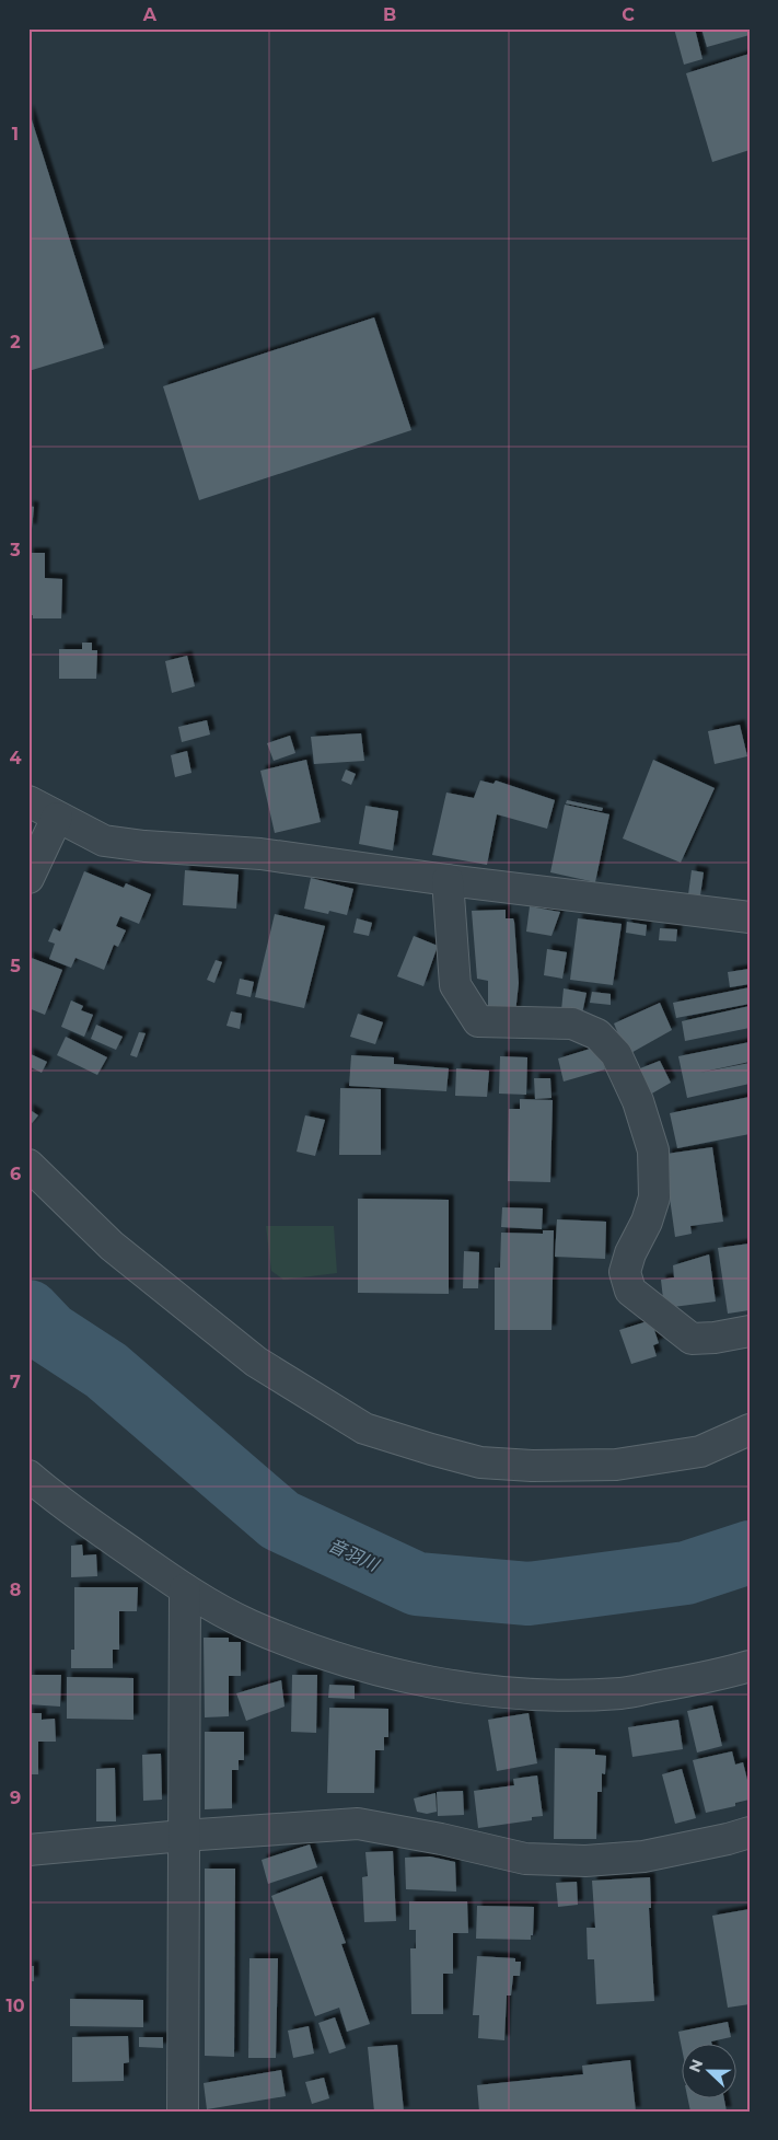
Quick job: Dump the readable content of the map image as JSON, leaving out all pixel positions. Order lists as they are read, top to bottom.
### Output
{
  "water": ["音羽川"],
  "north": "left",
  "grid": {
    "columns": ["A", "B", "C"],
    "rows": [
      "1",
      "2",
      "3",
      "4",
      "5",
      "6",
      "7",
      "8",
      "9",
      "10"
    ]
  }
}
